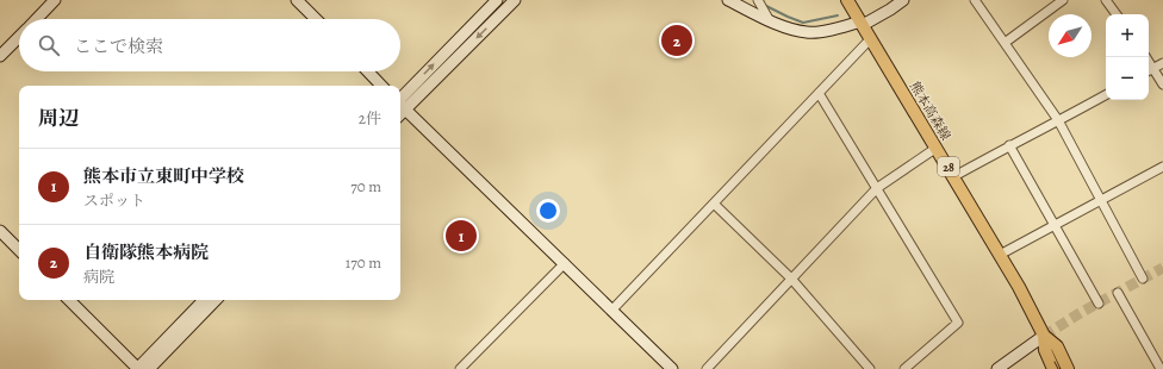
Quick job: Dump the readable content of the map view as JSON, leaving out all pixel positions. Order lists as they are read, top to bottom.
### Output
{
  "streets": {
    "main road": ["熊本高森線", "28"]
  },
  "north": "bottom left",
  "page": {
    "map_buttons": ["+", "−"],
    "search": "ここで検索",
    "pins": ["2", "1"],
    "heading": ["周辺", "2件"],
    "list": [
      {
        "mark": "1",
        "name": "熊本市立東町中学校",
        "note": "スポット",
        "value": "70 m"
      },
      {
        "mark": "2",
        "name": "自衛隊熊本病院",
        "note": "病院",
        "value": "170 m"
      }
    ]
  }
}
